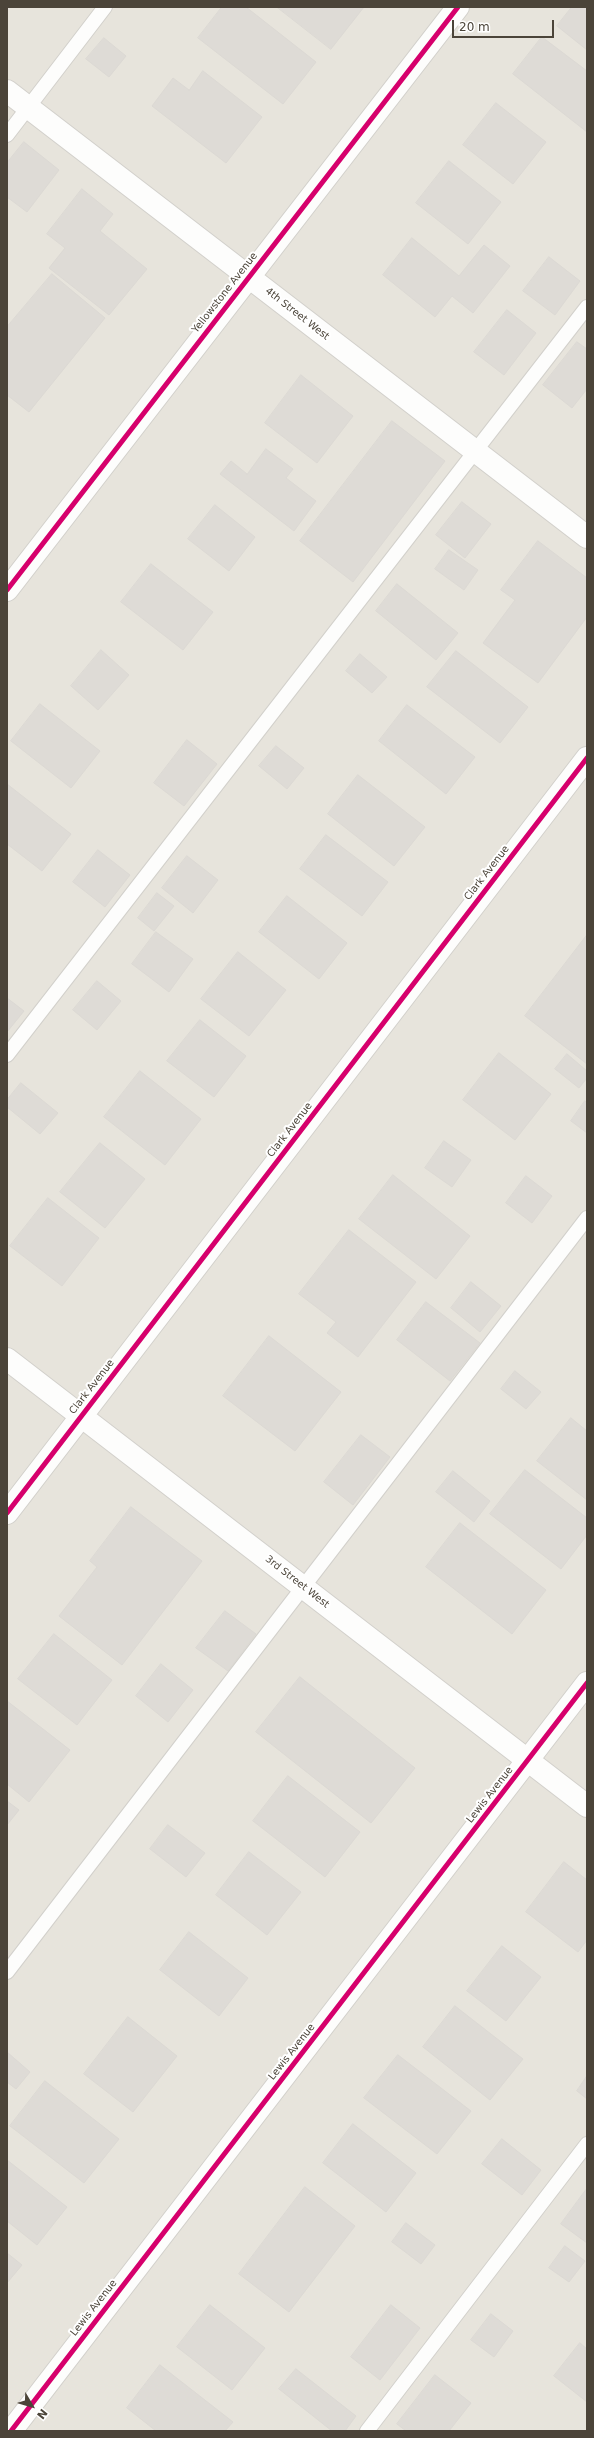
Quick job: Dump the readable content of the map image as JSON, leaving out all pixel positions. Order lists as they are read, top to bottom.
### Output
{
  "streets": {
    "street": [
      "Yellowstone Avenue",
      "4th Street West",
      "Clark Avenue",
      "3rd Street West",
      "Lewis Avenue"
    ]
  },
  "crossings": [
    ["Yellowstone Avenue", "4th Street West"],
    ["Clark Avenue", "3rd Street West"],
    ["3rd Street West", "Lewis Avenue"]
  ],
  "scale_bar": "20 m",
  "north": "bottom right"
}
